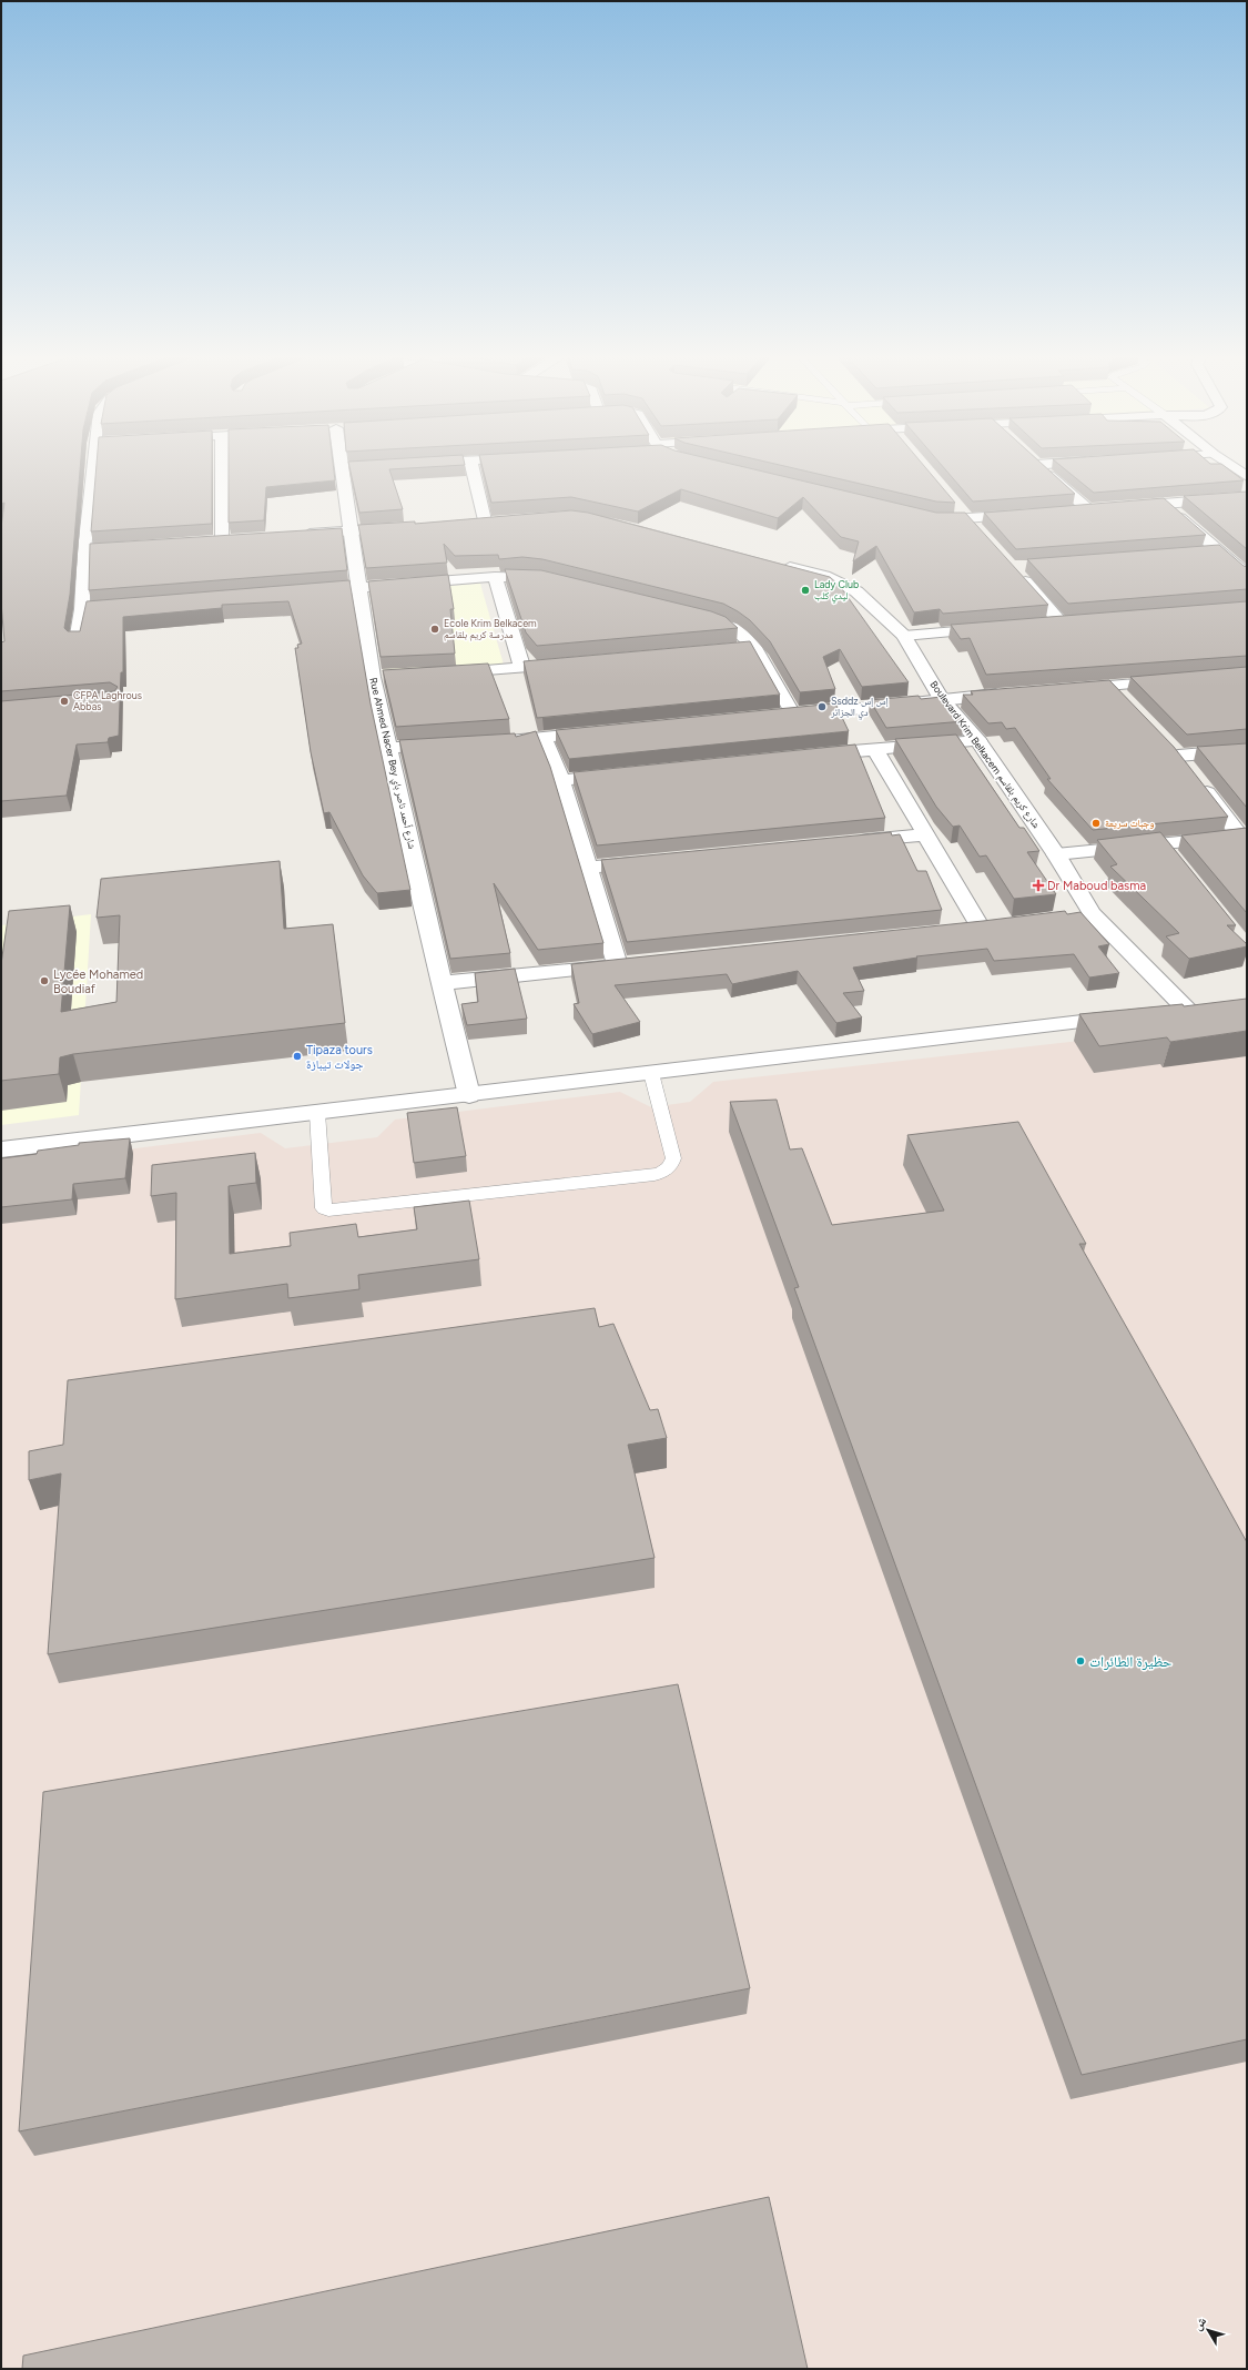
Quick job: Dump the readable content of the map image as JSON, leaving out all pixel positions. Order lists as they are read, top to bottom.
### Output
{
  "streets": {
    "street": ["Boulevard Krim Belkacem شارع كريم بلقاسم", "Rue Ahmed Nacer Bey شارع أحمد ناصر باي"]
  },
  "places": {
    "other": [
      "Lady Club ليدي كلب",
      "Ecole Krim Belkacem مدرسة كريم بلقاسم",
      "CFPA Laghrous Abbas",
      "Ssddz إس إس دي الجزائر",
      "وجبات سريعة",
      "Lycée Mohamed Boudiaf",
      "Tipaza tours جولات تيبازة",
      "حظيرة الطائرات"
    ],
    "health": ["Dr Maboud basma"]
  },
  "north": "top left"
}
